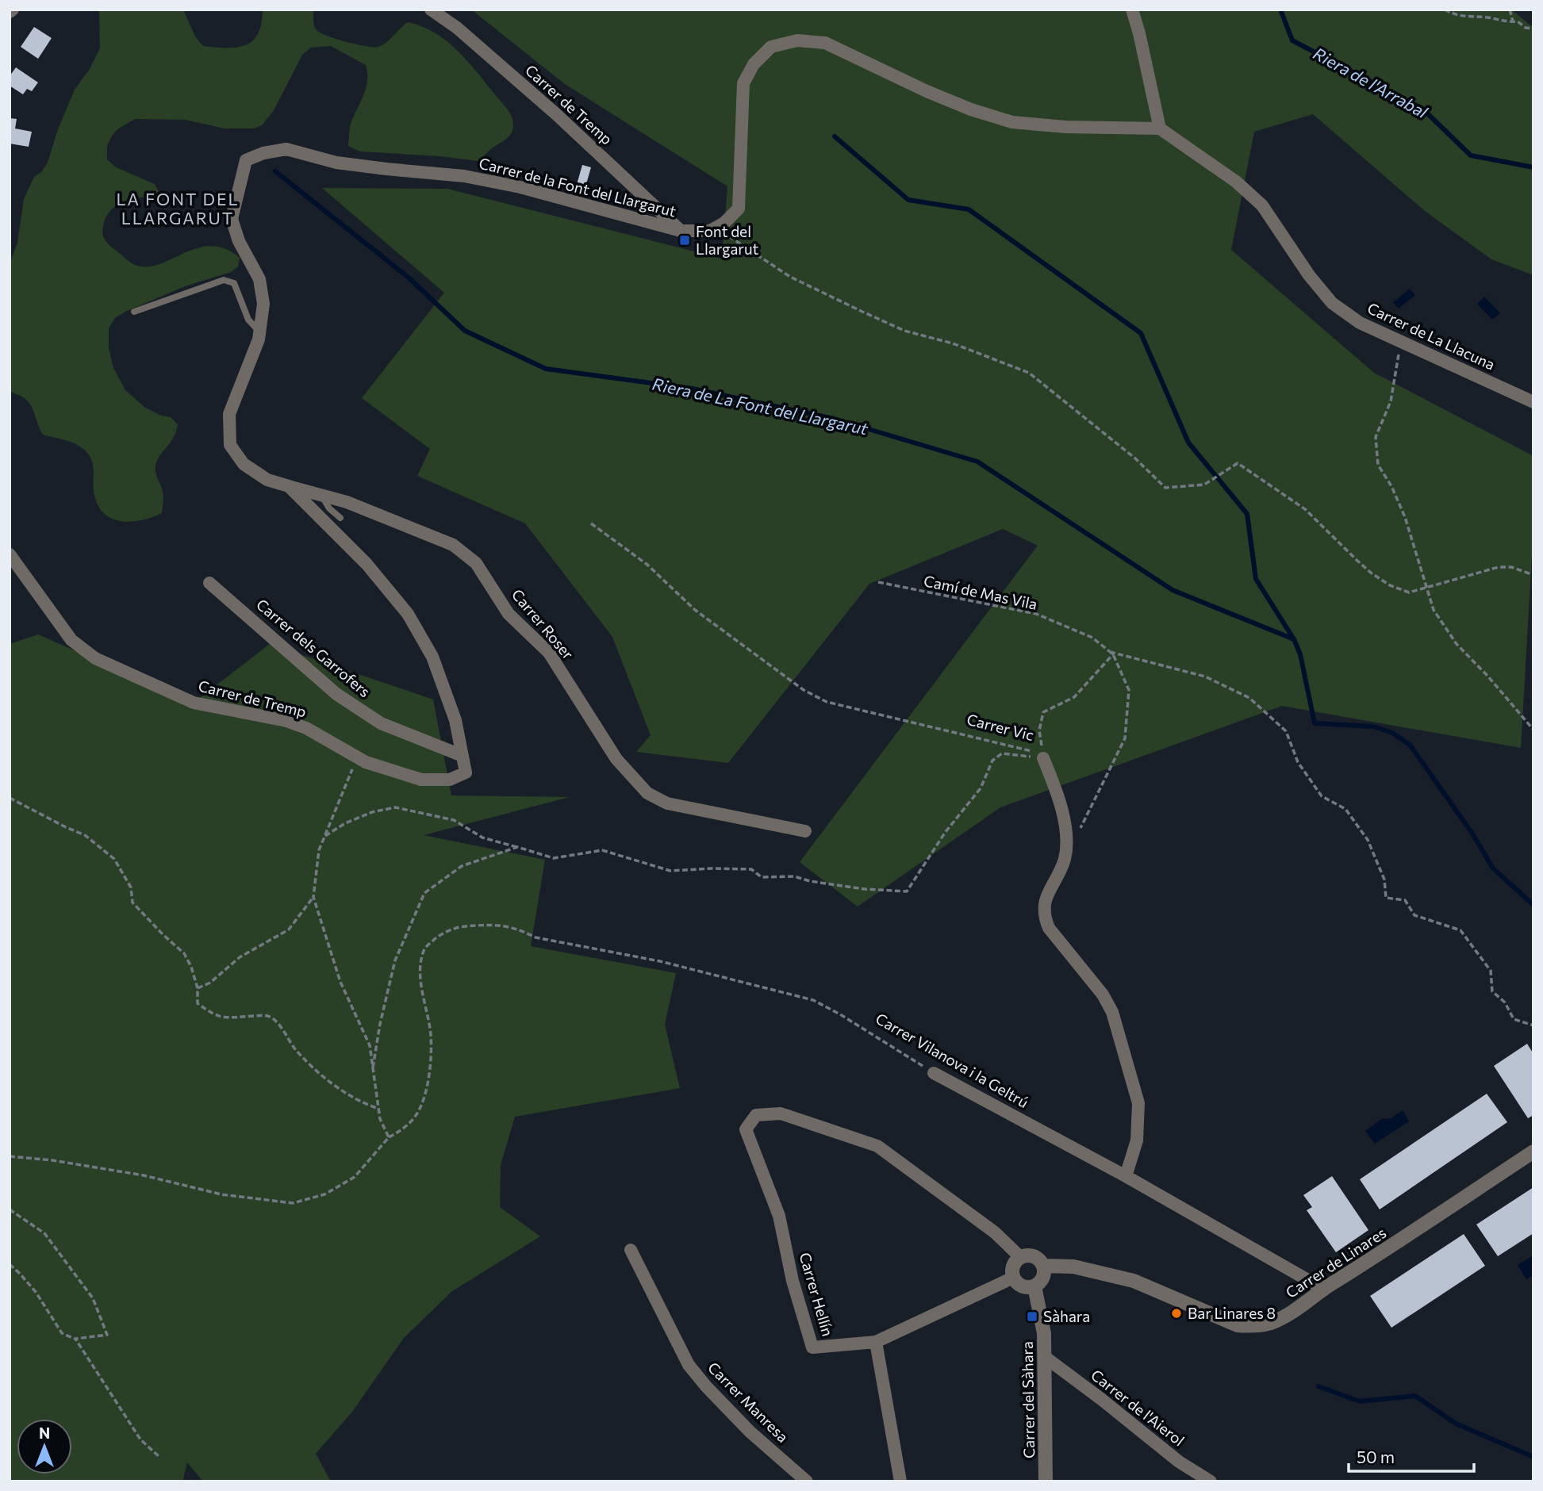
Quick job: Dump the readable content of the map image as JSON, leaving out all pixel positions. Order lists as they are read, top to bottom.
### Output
{
  "streets": {
    "street": [
      "Carrer de Tremp",
      "Carrer de la Font del Llargarut",
      "Carrer de La Llacuna",
      "Carrer Roser",
      "Carrer dels Garrofers",
      "Carrer Vic",
      "Carrer Vilanova i la Geltrú",
      "Carrer de Linares",
      "Carrer Hellín",
      "Carrer del Sàhara",
      "Carrer Manresa",
      "Carrer de l'Aierol"
    ],
    "path": ["Camí de Mas Vila"]
  },
  "crossings": [
    ["Carrer de Tremp", "Carrer de la Font del Llargarut"],
    ["Carrer de la Font del Llargarut", "Carrer Roser"],
    ["Carrer de la Font del Llargarut", "Carrer dels Garrofers"],
    ["Carrer Vic", "Carrer Vilanova i la Geltrú"],
    ["Carrer Vilanova i la Geltrú", "Carrer de Linares"],
    ["Carrer de Linares", "Carrer Hellín"],
    ["Carrer de Linares", "Carrer del Sàhara"],
    ["Carrer Hellín", "Carrer del Sàhara"],
    ["Carrer del Sàhara", "Carrer de l'Aierol"]
  ],
  "districts": ["LA FONT DEL LLARGARUT"],
  "water": ["Riera de l'Arrabal", "Riera de La Font del Llargarut"],
  "places": {
    "transit": ["Font del Llargarut", "Sàhara"],
    "other": ["Bar Linares 8"]
  },
  "scale_bar": "50 m",
  "north": "top"
}
